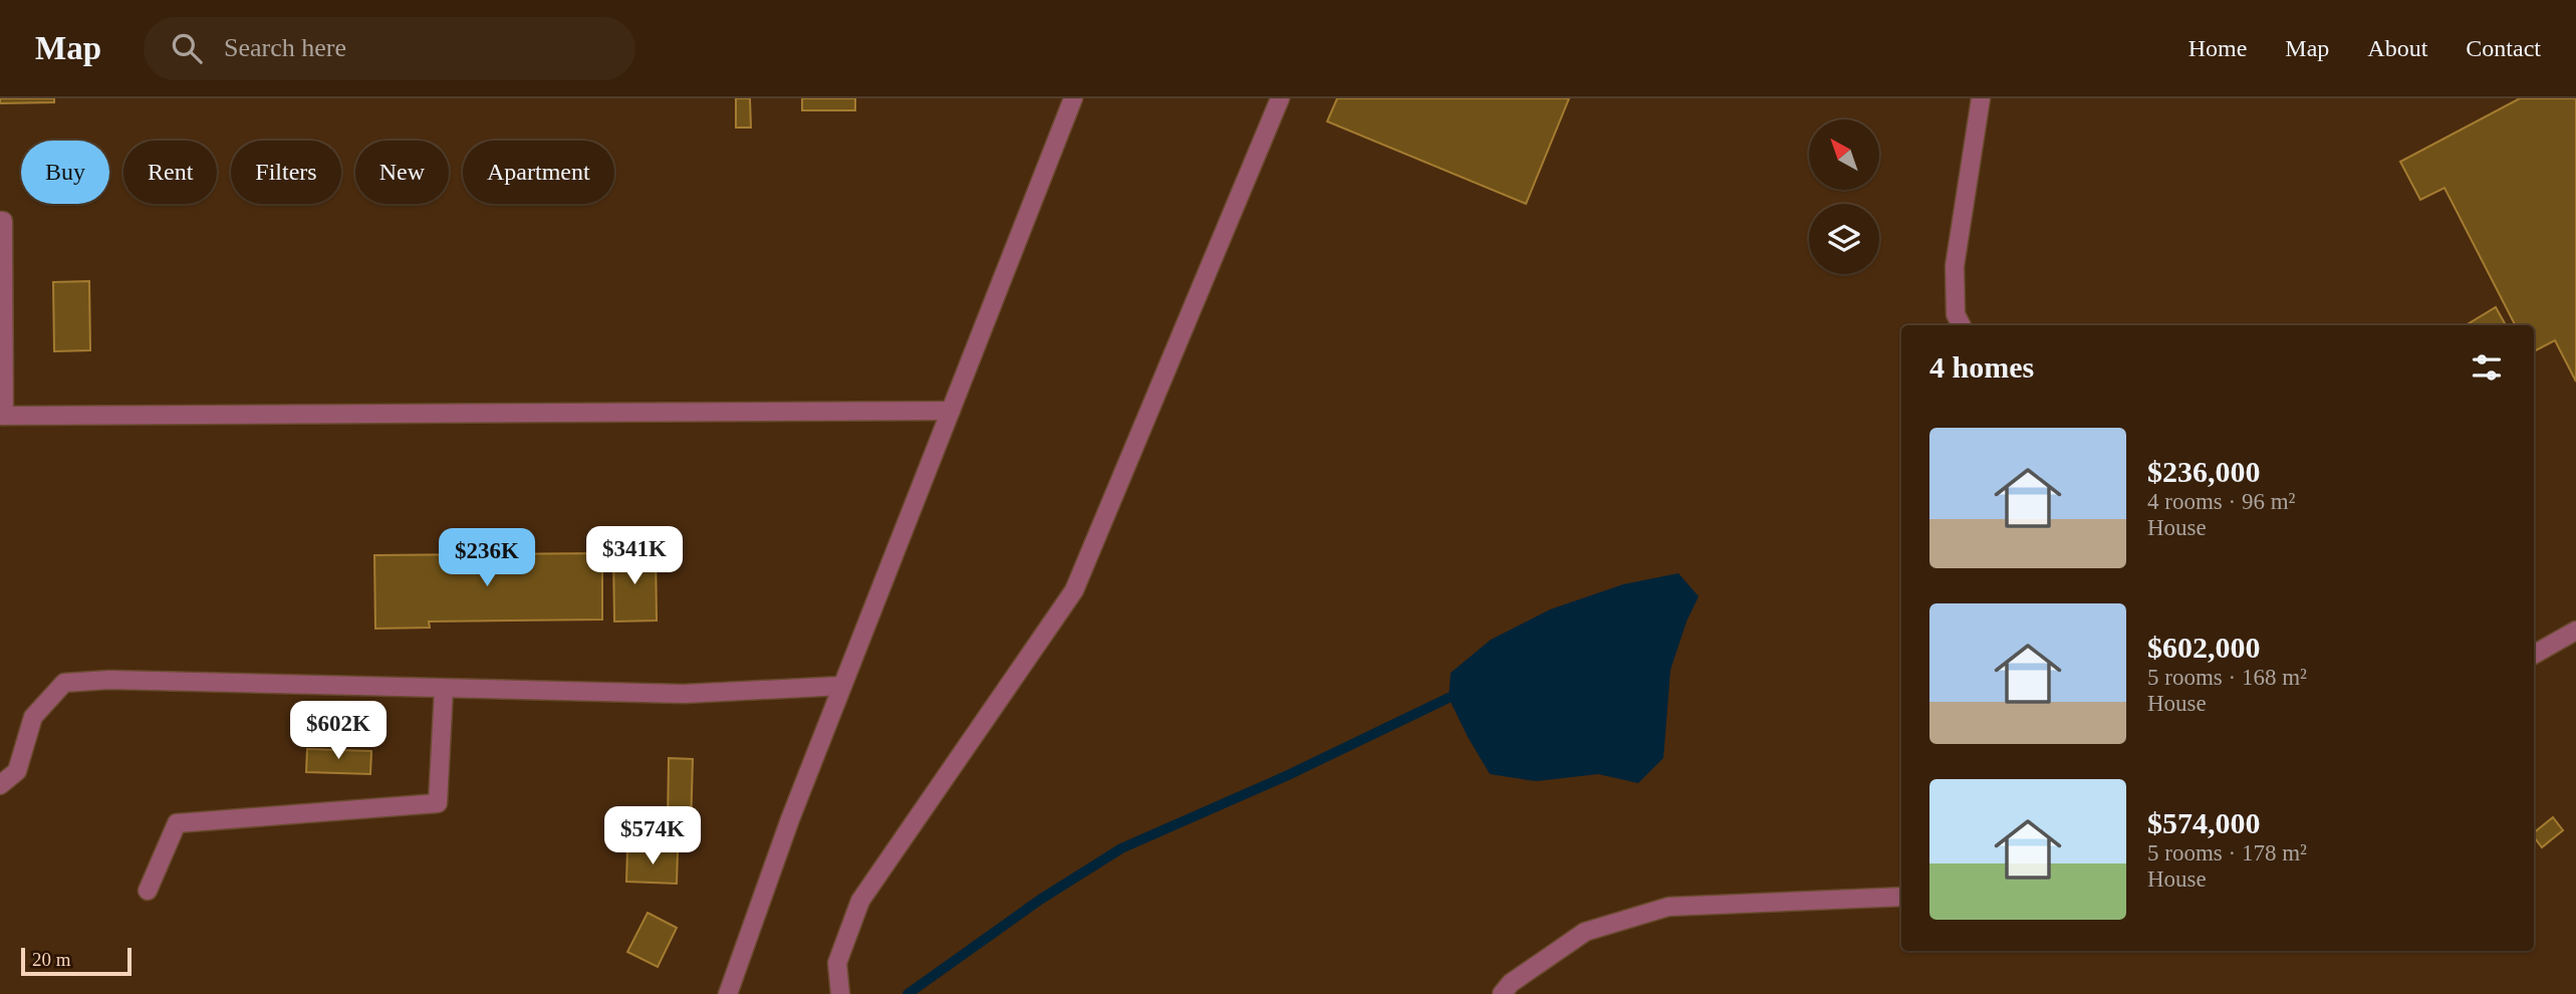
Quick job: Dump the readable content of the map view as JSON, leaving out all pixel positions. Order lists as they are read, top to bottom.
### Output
{
  "scale_bar": "20 m",
  "north": "top left",
  "page": {
    "header": "Map",
    "search": "Search here",
    "nav": [
      "Home",
      "Map",
      "About",
      "Contact"
    ],
    "chip": [
      "Buy",
      "Rent",
      "Filters",
      "New",
      "Apartment"
    ],
    "heading": "4 homes",
    "list": [
      {
        "name": "$236,000",
        "note": "4 rooms · 96 m² · House"
      },
      {
        "name": "$602,000",
        "note": "5 rooms · 168 m² · House"
      },
      {
        "name": "$574,000",
        "note": "5 rooms · 178 m² · House"
      }
    ],
    "price": [
      "$341K",
      "$236K",
      "$602K",
      "$574K"
    ],
    "scale": "20 m"
  }
}
